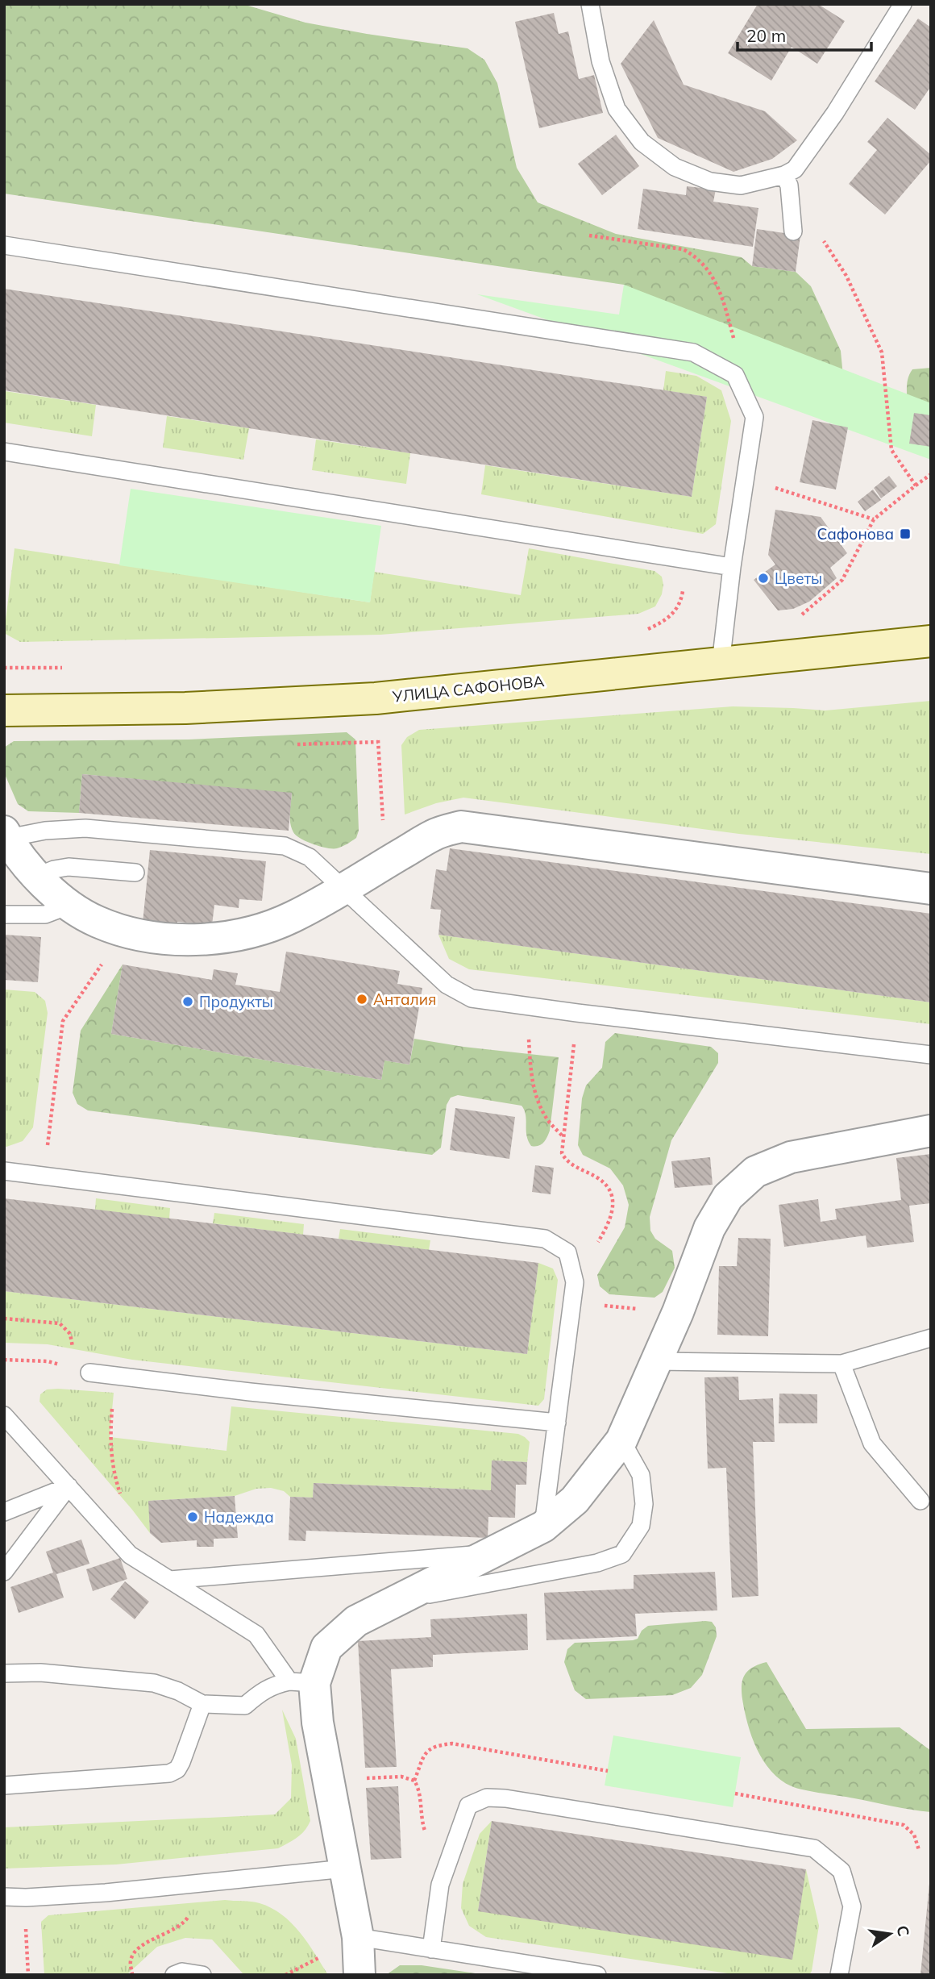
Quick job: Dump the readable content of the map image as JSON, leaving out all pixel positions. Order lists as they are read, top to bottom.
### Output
{
  "streets": {
    "main road": ["УЛИЦА САФОНОВА"]
  },
  "places": {
    "transit": ["Сафонова"],
    "other": [
      "Цветы",
      "Анталия",
      "Продукты",
      "Надежда"
    ]
  },
  "scale_bar": "20 m",
  "north": "right"
}
